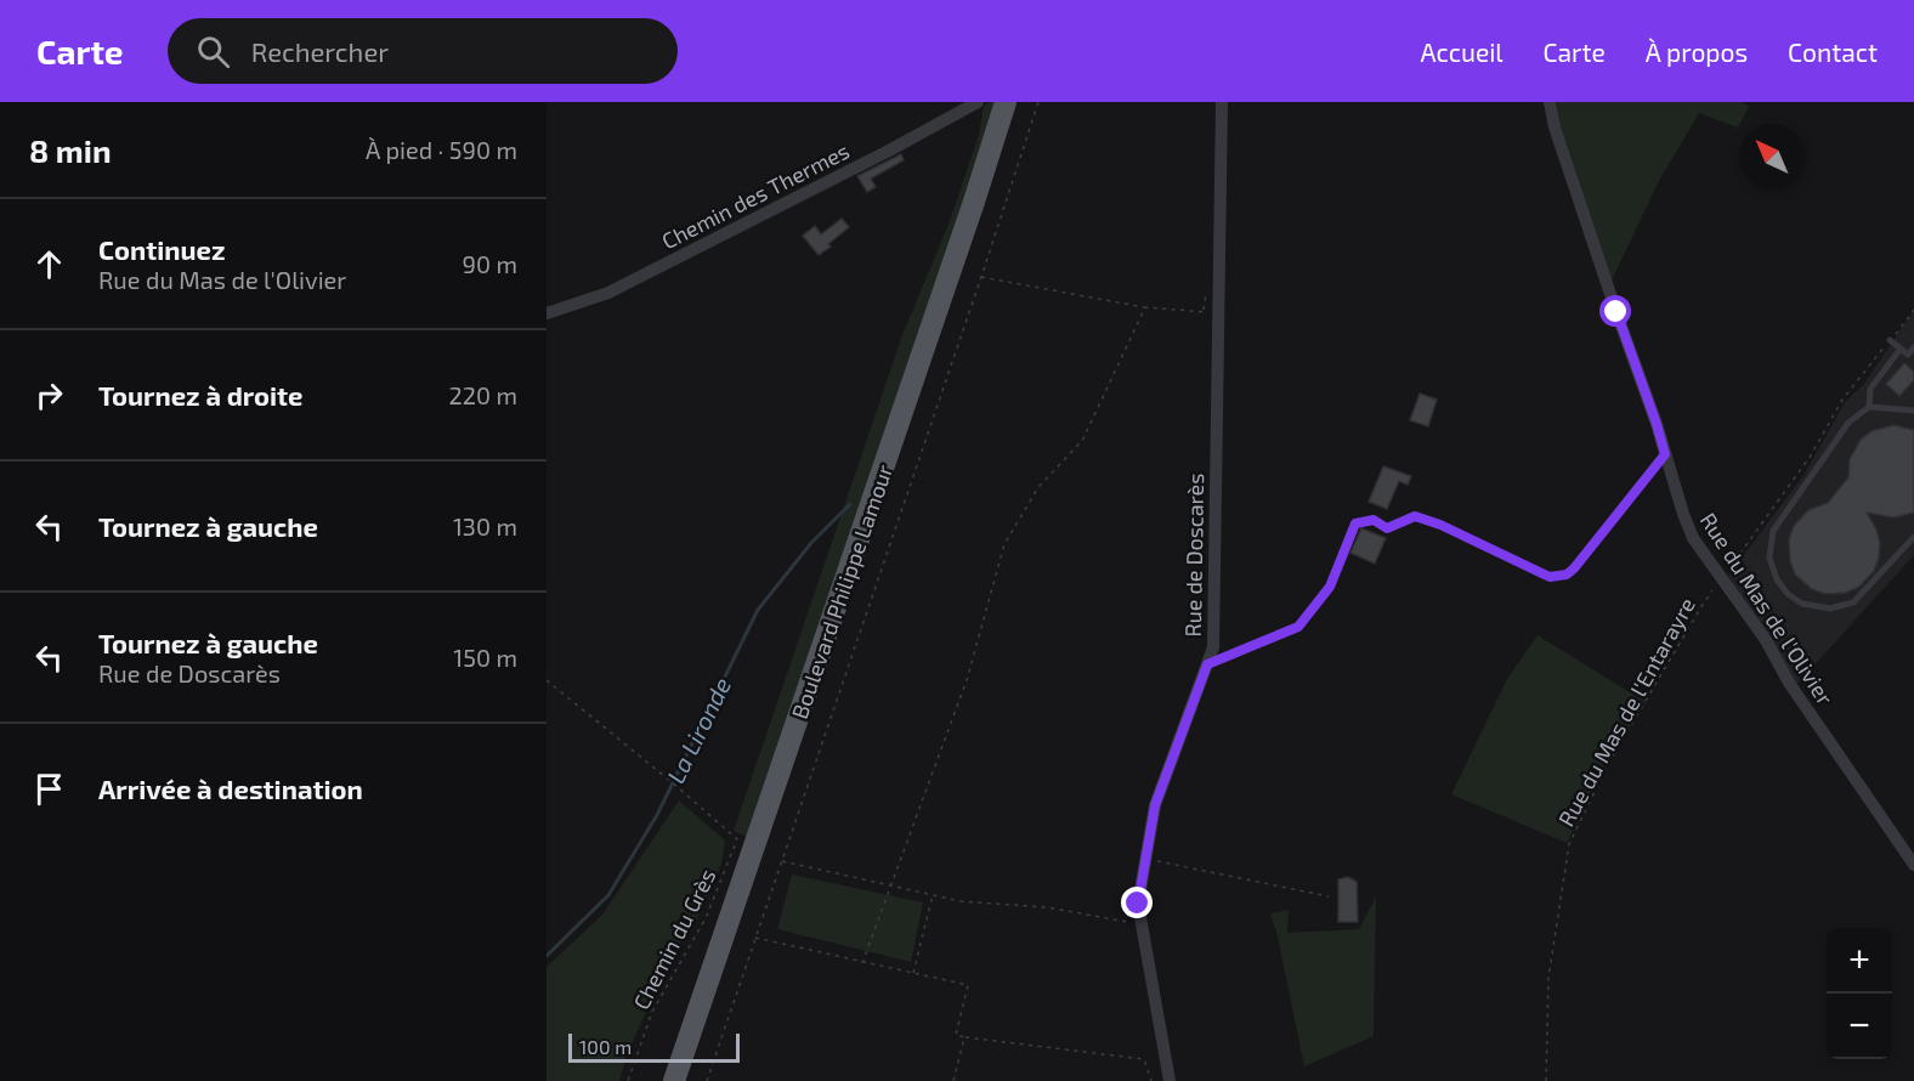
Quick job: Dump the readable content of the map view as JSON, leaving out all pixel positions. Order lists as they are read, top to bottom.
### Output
{
  "streets": {
    "main road": ["Boulevard Philippe Lamour"],
    "street": ["Chemin des Thermes", "Rue de Doscarès", "Rue du Mas de l'Olivier"],
    "path": ["Rue du Mas de l'Entarayre", "Chemin du Grès"]
  },
  "crossings": [
    ["Rue du Mas de l'Olivier", "Rue du Mas de l'Entarayre"]
  ],
  "water": ["La Lironde"],
  "scale_bar": "100 m",
  "north": "top left",
  "page": {
    "header": "Carte",
    "search": "Rechercher",
    "nav": [
      "Accueil",
      "Carte",
      "À propos",
      "Contact"
    ],
    "heading": ["8 min", "À pied · 590 m"],
    "list": [
      ["Continuez", "Rue du Mas de l'Olivier", "90 m"],
      ["Tournez à droite", "220 m"],
      ["Tournez à gauche", "130 m"],
      ["Tournez à gauche", "Rue de Doscarès", "150 m"],
      "Arrivée à destination"
    ],
    "map_buttons": ["+", "−"],
    "scale": "100 m"
  }
}
